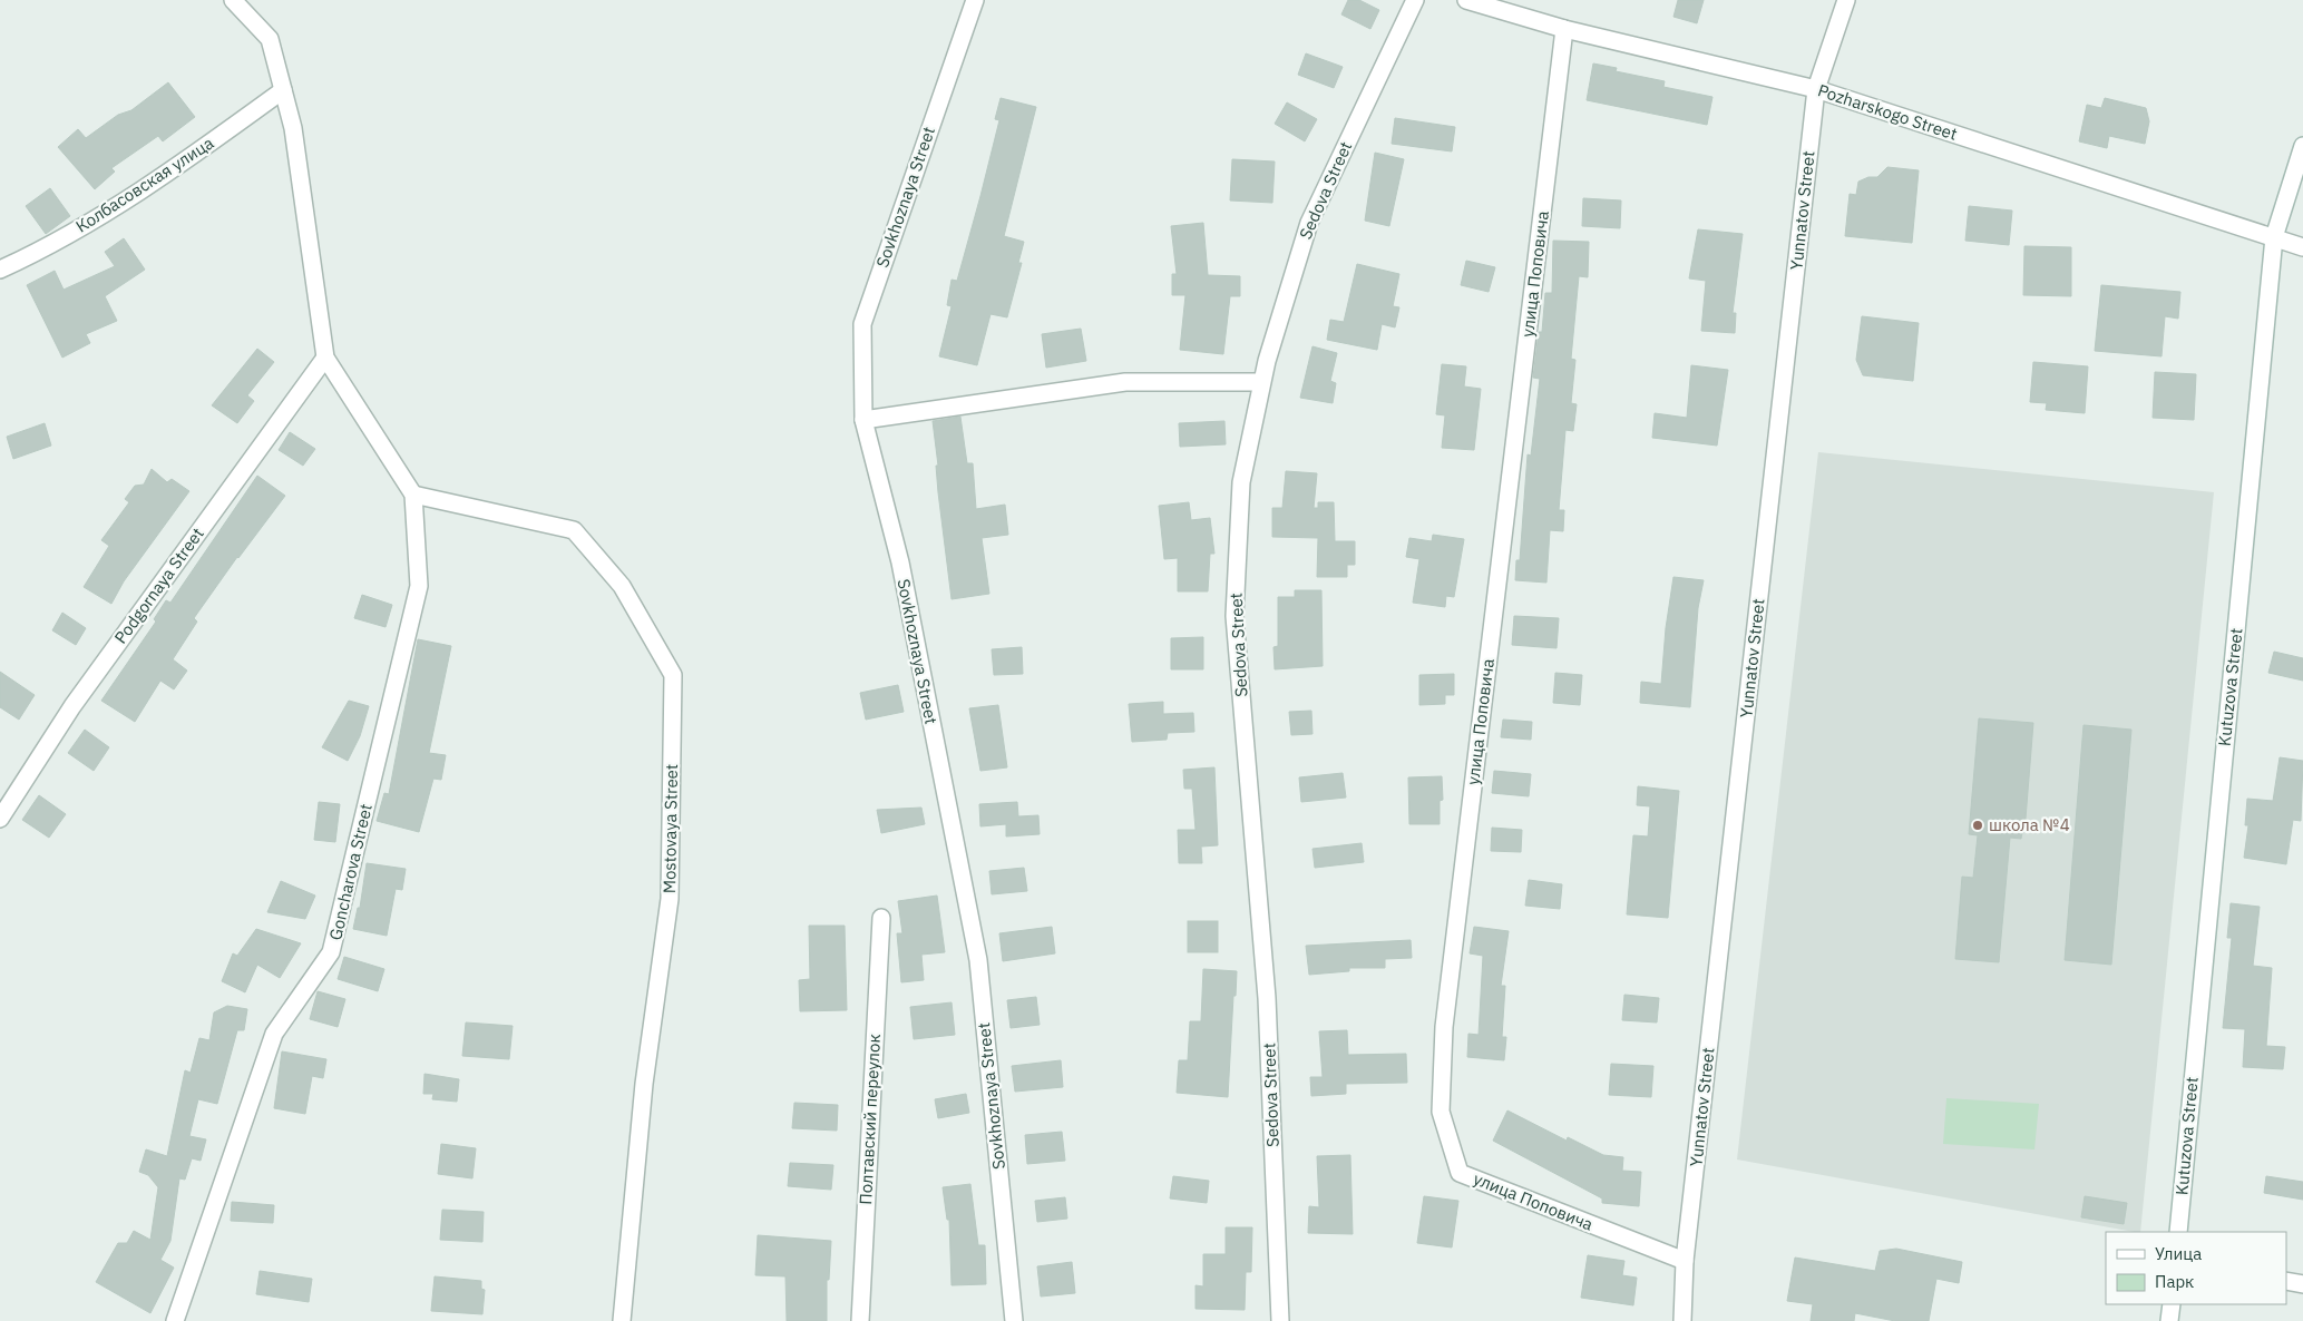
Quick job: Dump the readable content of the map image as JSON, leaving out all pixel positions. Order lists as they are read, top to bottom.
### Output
{
  "streets": {
    "street": [
      "Pozharskogo Street",
      "Колбасовская улица",
      "Sedova Street",
      "Sovkhoznaya Street",
      "Yunnatov Street",
      "улица Поповича",
      "Podgornaya Street",
      "Kutuzova Street",
      "Mostovaya Street",
      "Goncharova Street",
      "Полтавский переулок"
    ]
  },
  "crossings": [
    ["Pozharskogo Street", "Yunnatov Street"],
    ["Pozharskogo Street", "улица Поповича"],
    ["Pozharskogo Street", "Kutuzova Street"],
    ["Yunnatov Street", "улица Поповича"],
    ["Mostovaya Street", "Goncharova Street"]
  ],
  "places": ["школа №4"],
  "legend": ["Улица", "Парк"]
}
